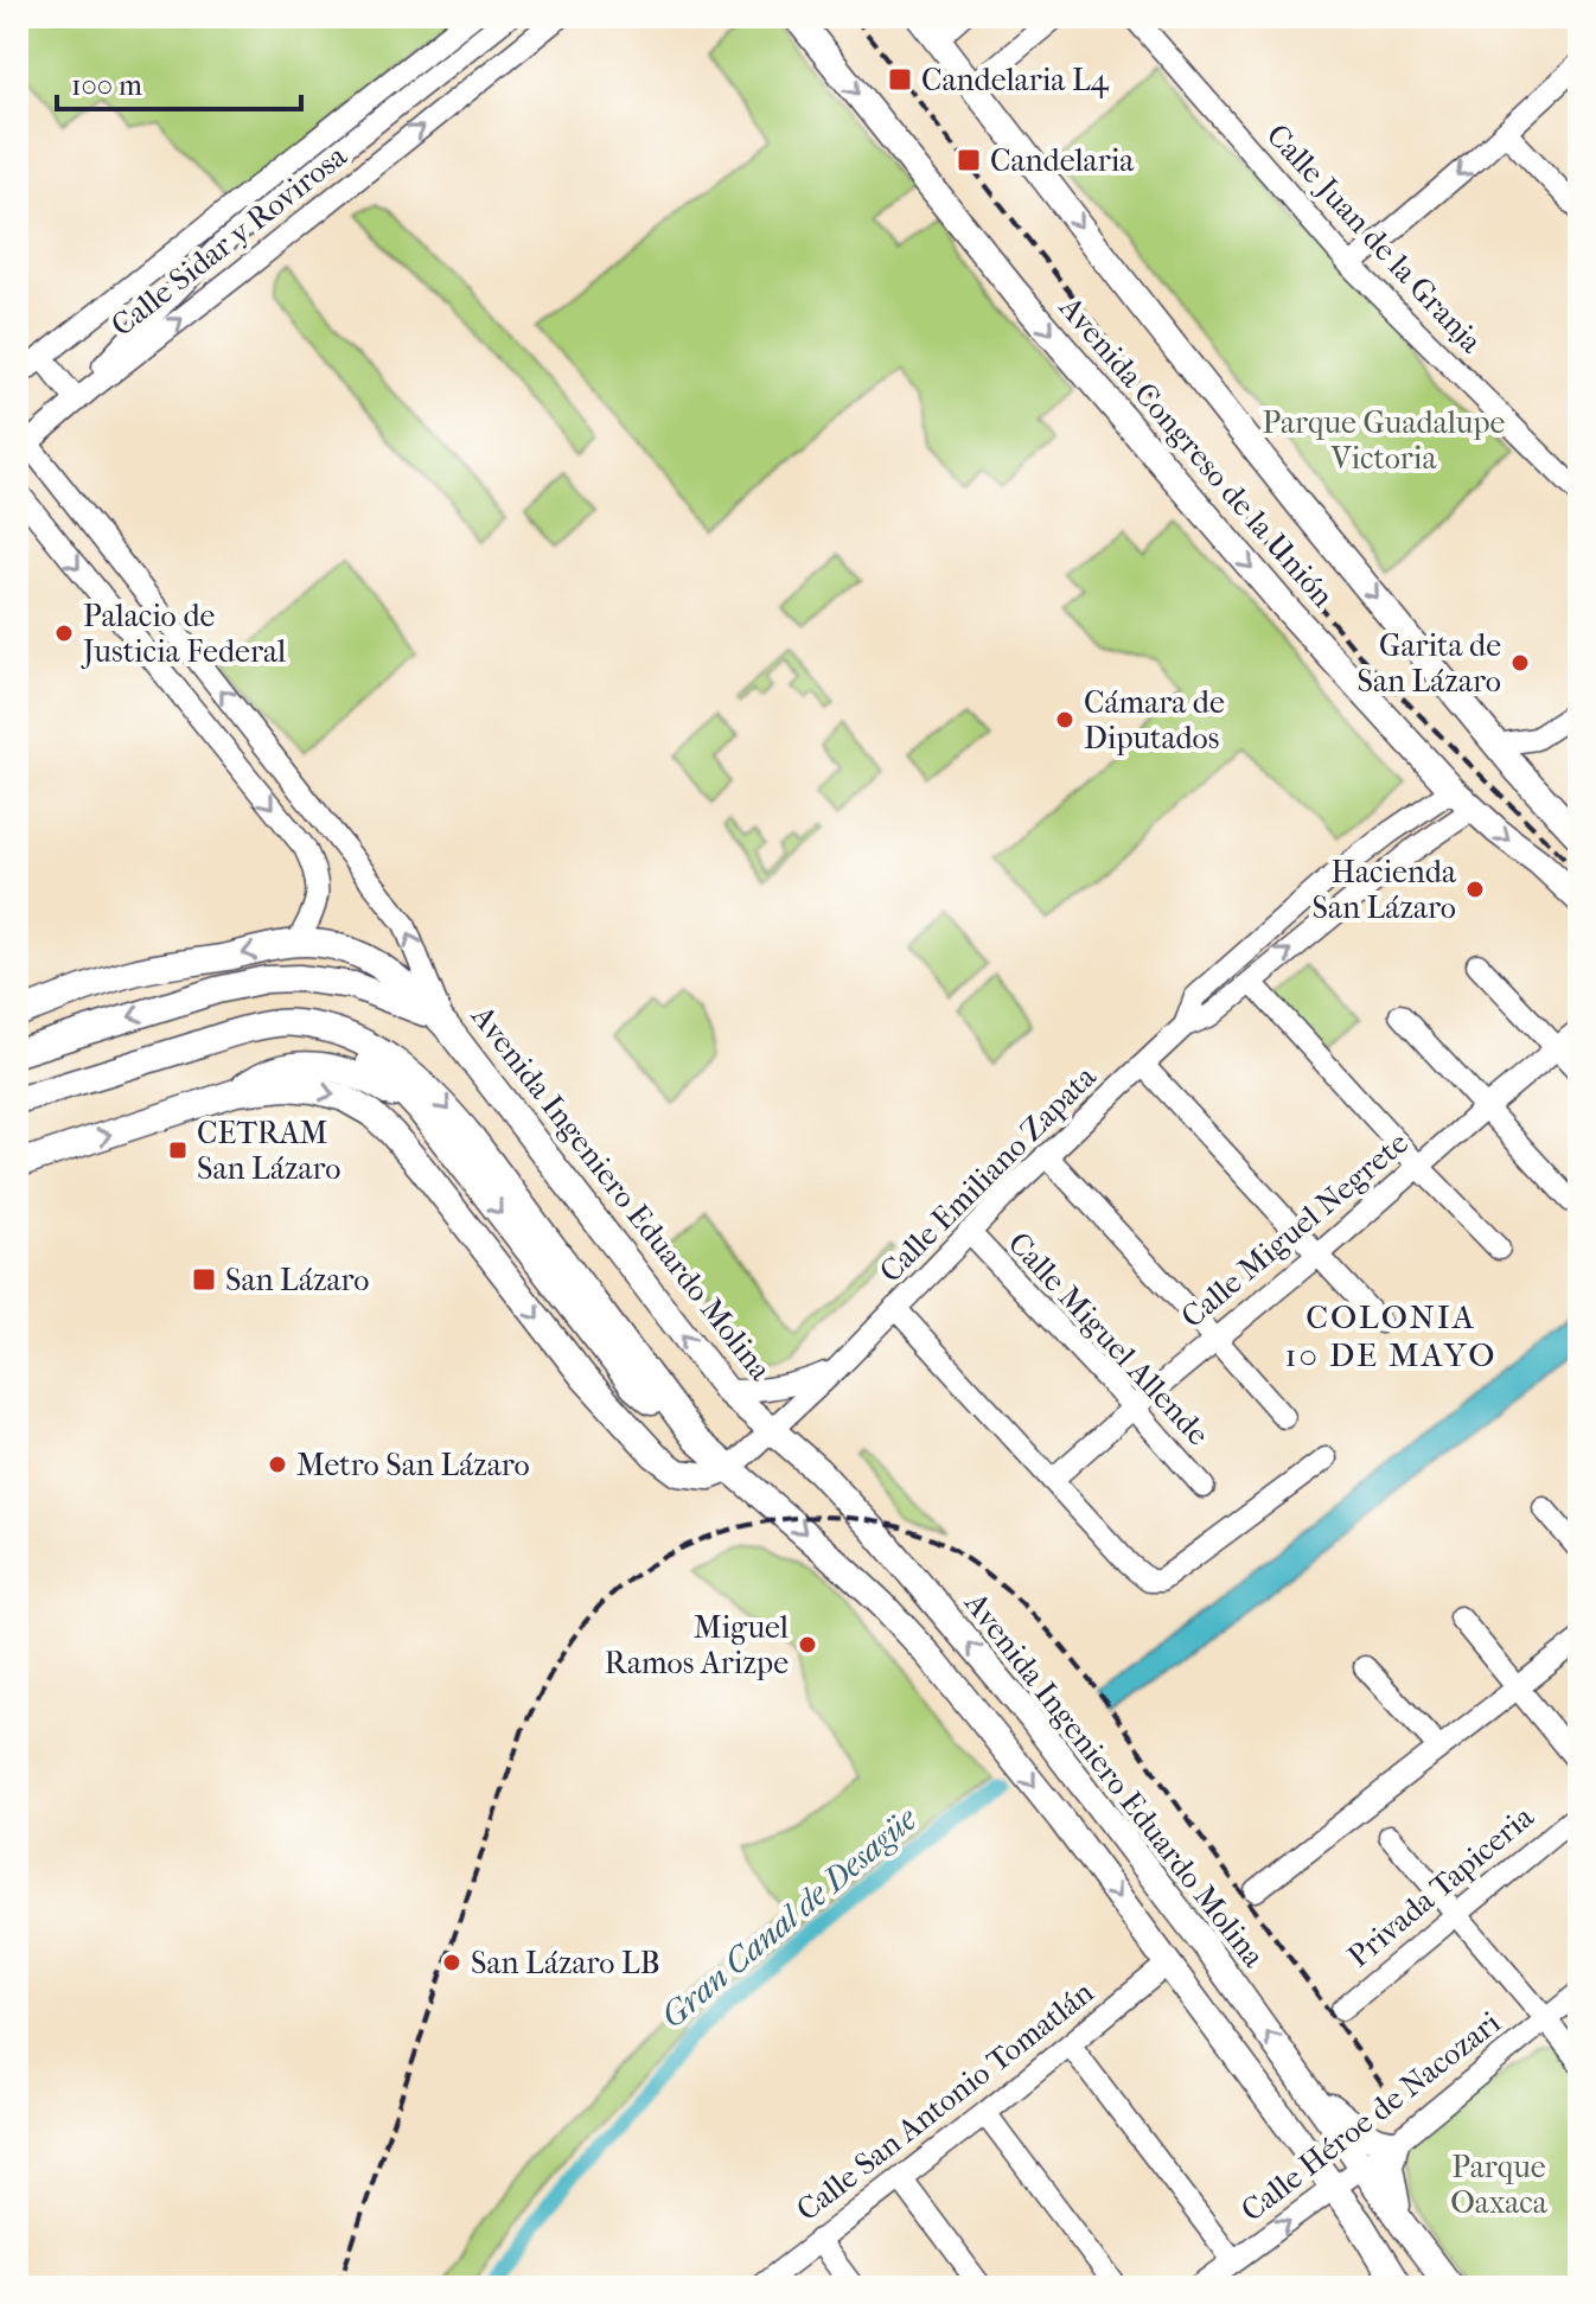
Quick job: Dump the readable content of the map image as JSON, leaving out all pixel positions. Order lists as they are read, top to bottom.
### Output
{
  "streets": {
    "main road": ["Avenida Congreso de la Unión", "Avenida Ingeniero Eduardo Molina"],
    "street": [
      "Calle Juan de la Granja",
      "Calle Sidar y Rovirosa",
      "Calle Emiliano Zapata",
      "Calle Miguel Negrete",
      "Calle Miguel Allende",
      "Privada Tapiceria",
      "Calle San Antonio Tomatlán",
      "Calle Héroe de Nacozari"
    ]
  },
  "crossings": [
    ["Calle Sidar y Rovirosa", "Avenida Ingeniero Eduardo Molina"],
    ["Avenida Congreso de la Unión", "Calle Emiliano Zapata"],
    ["Calle Emiliano Zapata", "Avenida Ingeniero Eduardo Molina"],
    ["Calle Emiliano Zapata", "Calle Miguel Allende"],
    ["Avenida Ingeniero Eduardo Molina", "Calle Héroe de Nacozari"],
    ["Calle Miguel Negrete", "Calle Miguel Allende"]
  ],
  "one_way": ["Avenida Congreso de la Unión"],
  "districts": ["COLONIA 10 DE MAYO"],
  "water": ["Gran Canal de Desagüe"],
  "parks": ["Parque Guadalupe Victoria", "Parque Oaxaca"],
  "places": {
    "transit": [
      "Candelaria L4",
      "Candelaria",
      "CETRAM San Lázaro",
      "San Lázaro"
    ],
    "other": [
      "Palacio de Justicia Federal",
      "Garita de San Lázaro",
      "Cámara de Diputados",
      "Hacienda San Lázaro",
      "Metro San Lázaro",
      "Miguel Ramos Arizpe",
      "San Lázaro LB"
    ]
  },
  "scale_bar": "100 m"
}
